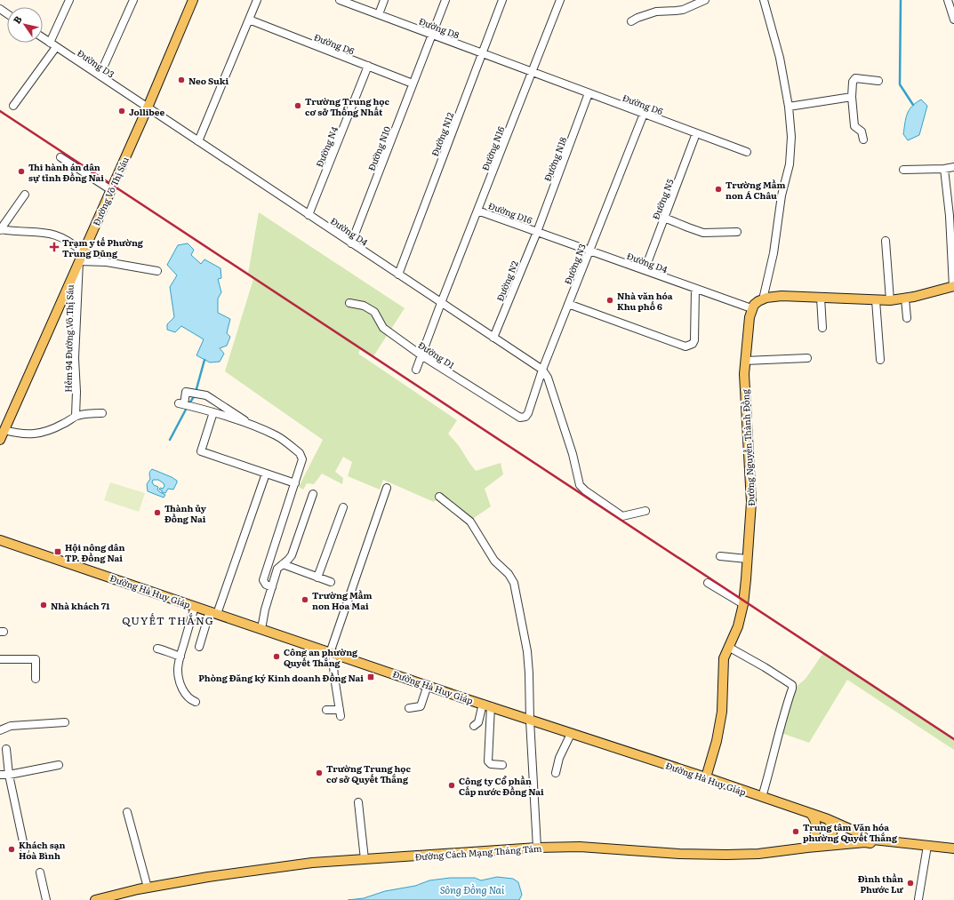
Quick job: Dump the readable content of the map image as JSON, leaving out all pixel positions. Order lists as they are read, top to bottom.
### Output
{
  "streets": {
    "main road": [
      "Đường Võ Thị Sáu",
      "Đường Nguyễn Thành Đồng",
      "Đường Hà Huy Giáp",
      "Đường Cách Mạng Tháng Tám"
    ],
    "street": [
      "Đường D8",
      "Đường D6",
      "Đường D3",
      "Đường N12",
      "Đường N4",
      "Đường N10",
      "Đường N16",
      "Đường N18",
      "Đường N5",
      "Đường D16",
      "Đường D4",
      "Đường N3",
      "Đường N2",
      "Hẻm 94 Đường Võ Thị Sáu",
      "Đường D1"
    ]
  },
  "crossings": [
    ["Đường D8", "Đường D6"],
    ["Đường D8", "Đường N12"],
    ["Đường D8", "Đường N10"],
    ["Đường D8", "Đường N16"],
    ["Đường D6", "Đường N4"],
    ["Đường D6", "Đường N10"],
    ["Đường D6", "Đường N16"],
    ["Đường D6", "Đường N18"],
    ["Đường D6", "Đường N5"],
    ["Đường D6", "Đường N3"],
    ["Đường D3", "Đường Võ Thị Sáu"],
    ["Đường D3", "Đường D4"],
    ["Đường N12", "Đường D4"],
    ["Đường N4", "Đường D4"],
    ["Đường N10", "Đường D4"],
    ["Đường N16", "Đường D16"],
    ["Đường N16", "Đường D4"],
    ["Đường N16", "Đường D1"],
    ["Đường N18", "Đường D16"],
    ["Đường N18", "Đường D4"],
    ["Đường N18", "Đường N2"],
    ["Đường Võ Thị Sáu", "Đường D4"],
    ["Đường Võ Thị Sáu", "Hẻm 94 Đường Võ Thị Sáu"],
    ["Đường N5", "Đường D4"],
    ["Đường D16", "Đường D4"],
    ["Đường D16", "Đường N2"],
    ["Đường D4", "Đường N3"],
    ["Đường D4", "Đường N2"],
    ["Đường D4", "Đường Nguyễn Thành Đồng"],
    ["Đường N3", "Đường D1"],
    ["Đường Nguyễn Thành Đồng", "Đường Hà Huy Giáp"],
    ["Đường Hà Huy Giáp", "Đường Cách Mạng Tháng Tám"]
  ],
  "districts": ["QUYẾT THẮNG"],
  "water": ["Sông Đồng Nai"],
  "places": {
    "other": [
      "Neo Suki",
      "Trường Trung học cơ sở Thống Nhất",
      "Jollibee",
      "Thi hành án dân sự tỉnh Đồng Nai",
      "Trường Mầm non Á Châu",
      "Nhà văn hóa Khu phố 6",
      "Thành ủy Đồng Nai",
      "Trường Mầm non Hoa Mai",
      "Nhà khách 71",
      "Công an phường Quyết Thắng",
      "Trường Trung học cơ sở Quyết Thắng",
      "Công ty Cổ phần Cấp nước Đồng Nai",
      "Trung tâm Văn hóa phường Quyết Thắng",
      "Khách sạn Hoà Bình",
      "Đình thần Phước Lư"
    ],
    "health": ["Trạm y tế Phường Trung Dũng"],
    "transit": ["Hội nông dân TP. Đồng Nai", "Phòng Đăng ký Kinh doanh Đồng Nai"]
  },
  "north": "top left"
}
